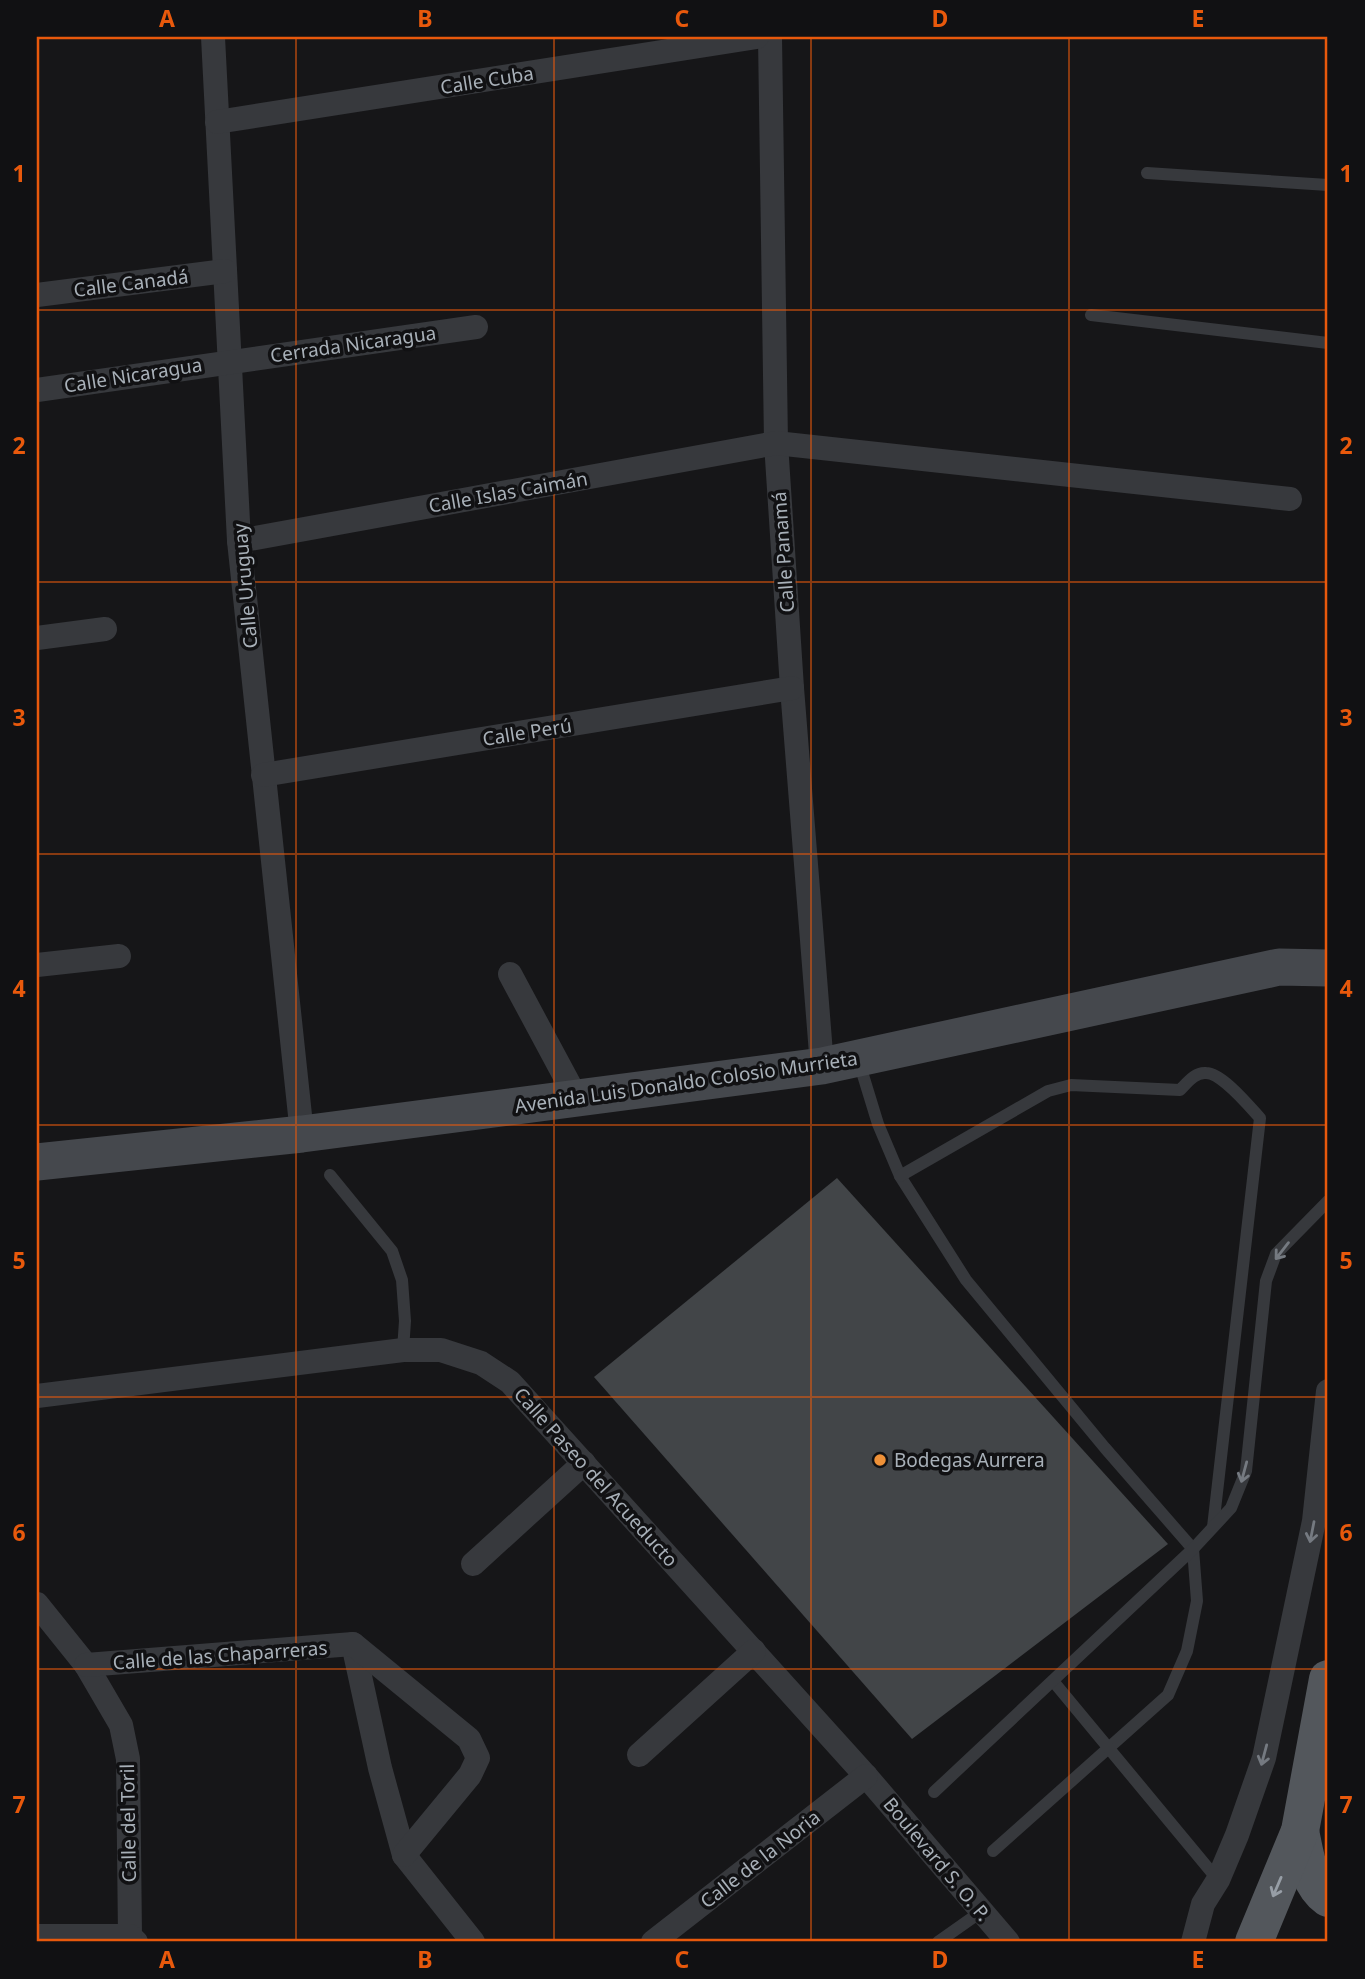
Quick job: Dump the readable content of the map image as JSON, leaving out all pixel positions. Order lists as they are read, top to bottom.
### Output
{
  "streets": {
    "street": [
      "Calle Cuba",
      "Calle Canadá",
      "Cerrada Nicaragua",
      "Calle Nicaragua",
      "Calle Islas Caimán",
      "Calle Panamá",
      "Calle Uruguay",
      "Calle Perú",
      "Avenida Luis Donaldo Colosio Murrieta",
      "Calle Paseo del Acueducto",
      "Calle de las Chaparreras",
      "Calle del Toril",
      "Calle de la Noria",
      "Boulevard S. O. P."
    ]
  },
  "crossings": [
    ["Calle Cuba", "Calle Uruguay"],
    ["Calle Canadá", "Calle Uruguay"],
    ["Cerrada Nicaragua", "Calle Nicaragua"],
    ["Cerrada Nicaragua", "Calle Uruguay"],
    ["Calle Nicaragua", "Calle Uruguay"],
    ["Calle Islas Caimán", "Calle Panamá"],
    ["Calle Islas Caimán", "Calle Uruguay"],
    ["Calle Panamá", "Calle Perú"],
    ["Calle Panamá", "Avenida Luis Donaldo Colosio Murrieta"],
    ["Calle Uruguay", "Calle Perú"],
    ["Calle Uruguay", "Avenida Luis Donaldo Colosio Murrieta"],
    ["Calle Paseo del Acueducto", "Calle de la Noria"],
    ["Calle Paseo del Acueducto", "Boulevard S. O. P."],
    ["Calle de las Chaparreras", "Calle del Toril"],
    ["Calle de la Noria", "Boulevard S. O. P."]
  ],
  "places": ["Bodegas Aurrera"],
  "grid": {
    "columns": [
      "A",
      "B",
      "C",
      "D",
      "E"
    ],
    "rows": [
      "1",
      "2",
      "3",
      "4",
      "5",
      "6",
      "7"
    ]
  }
}
